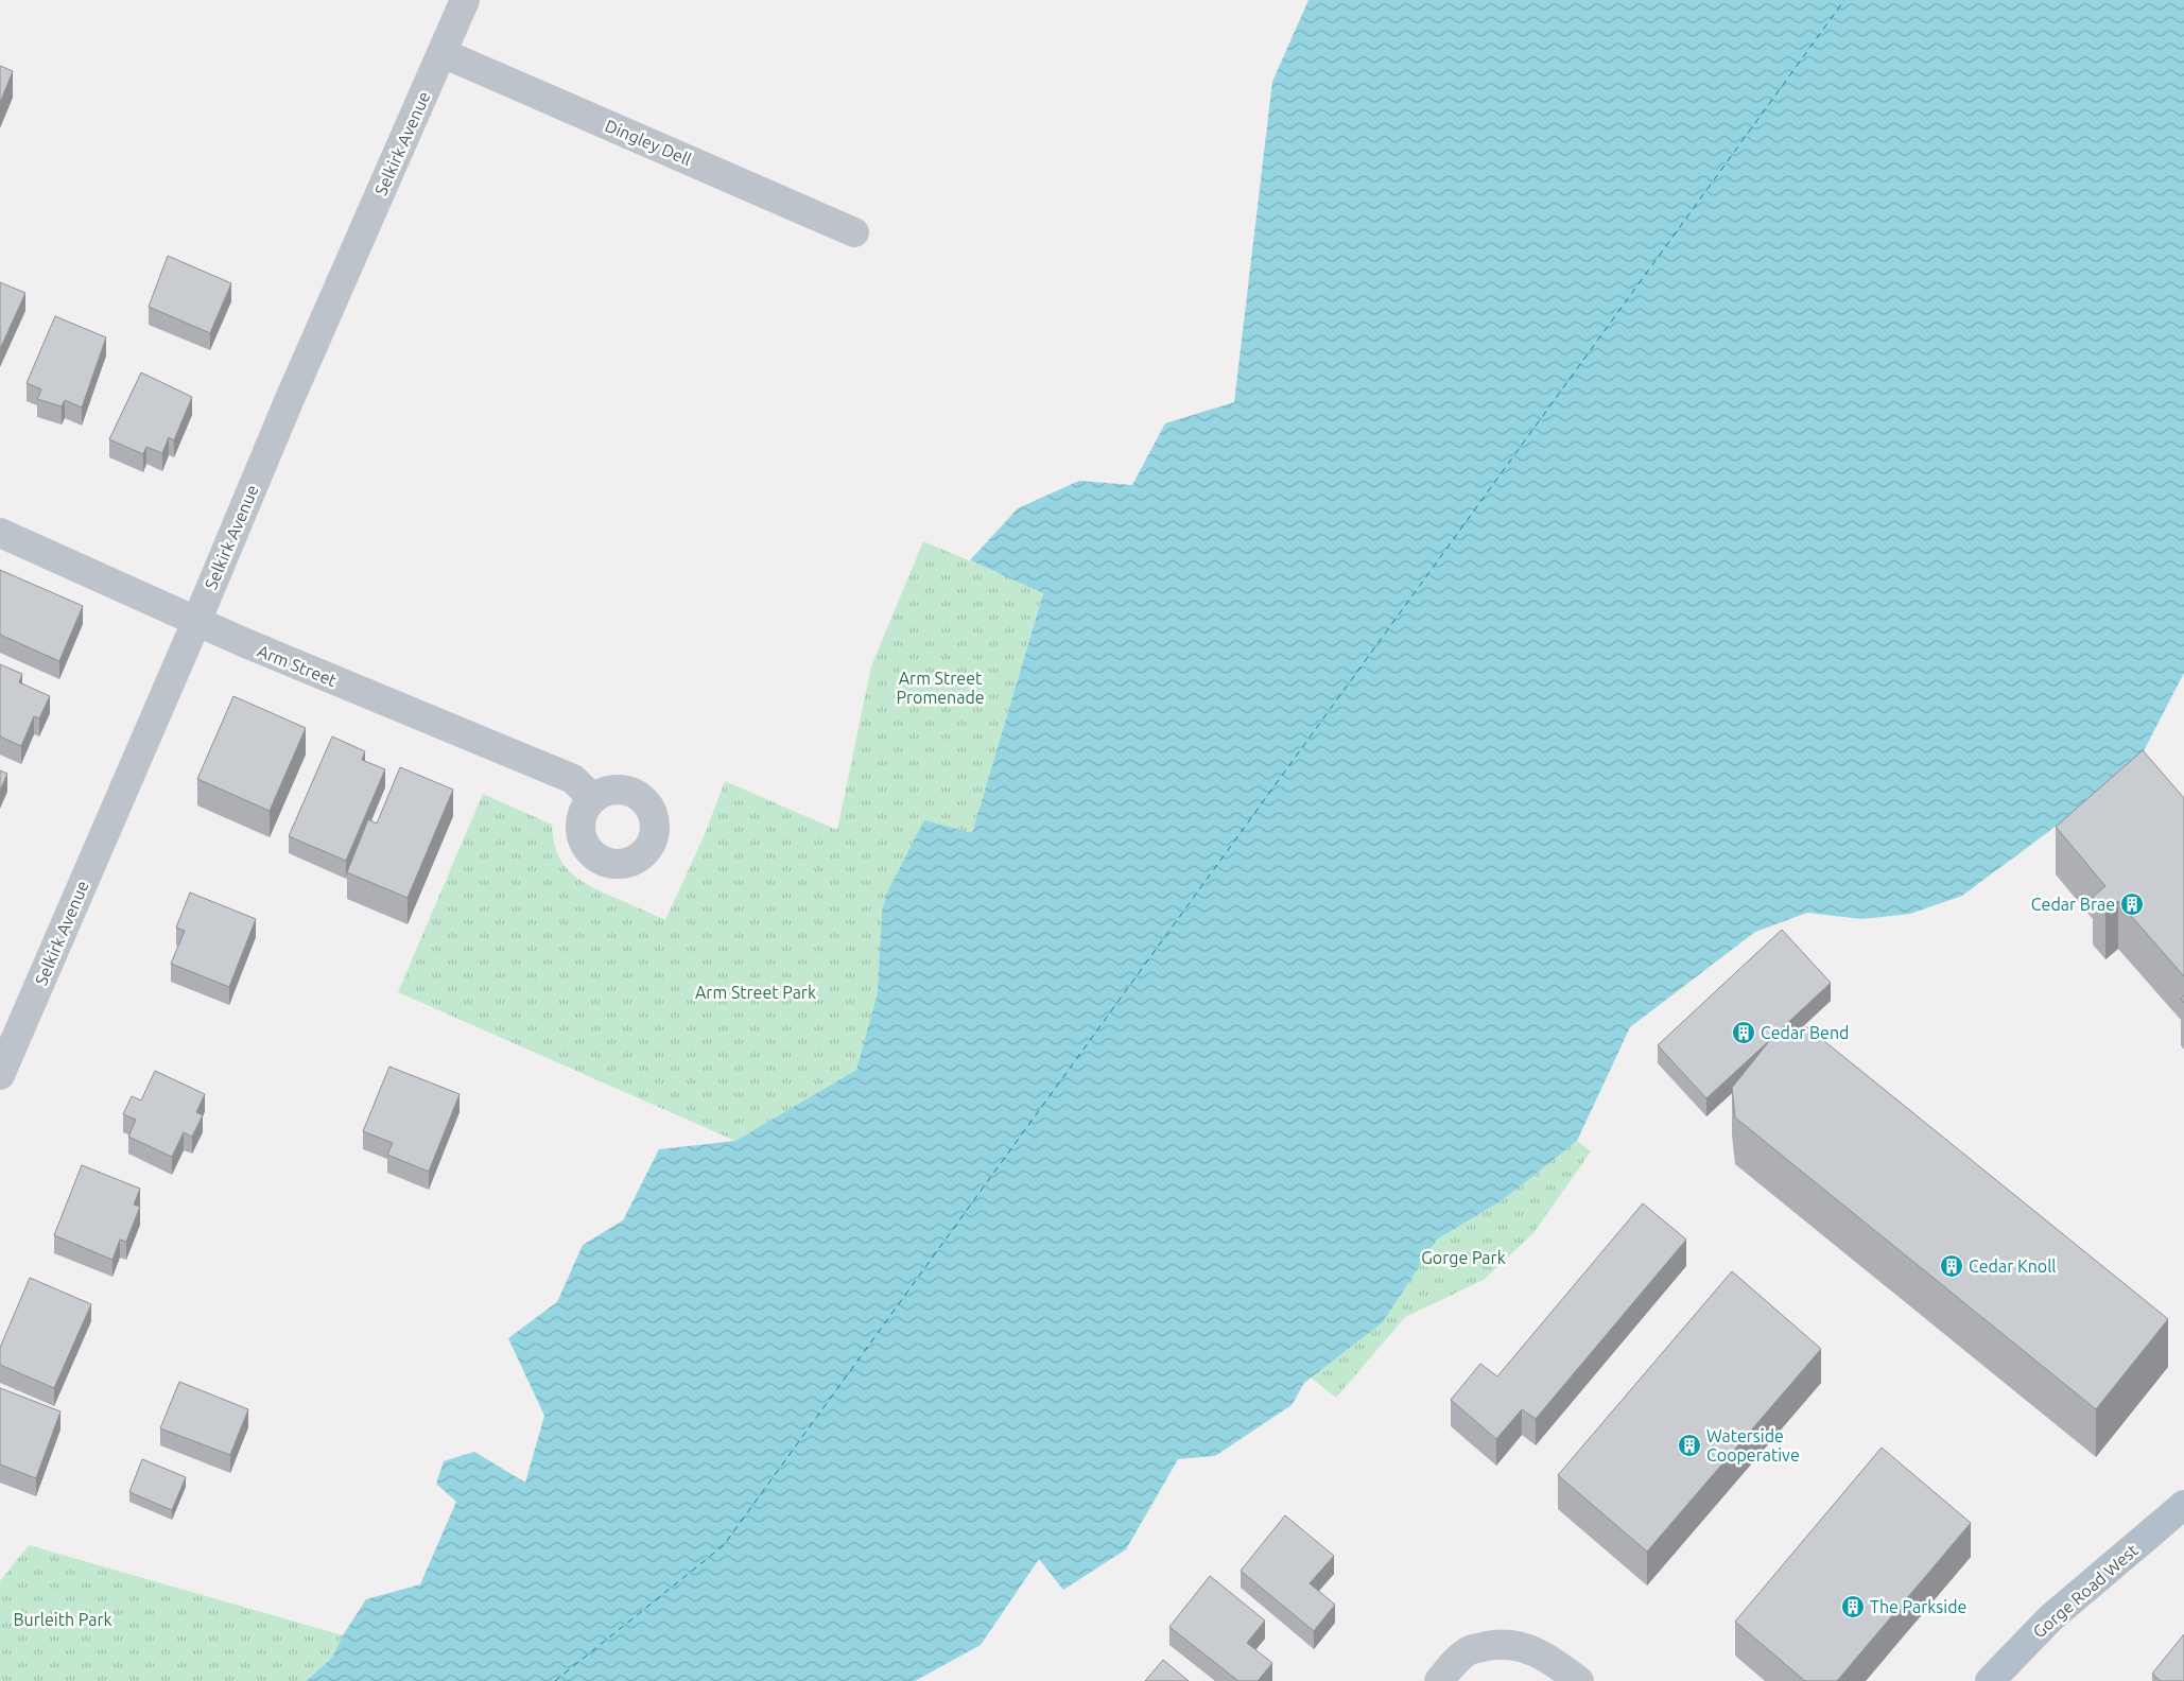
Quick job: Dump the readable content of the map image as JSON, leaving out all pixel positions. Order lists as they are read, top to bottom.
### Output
{
  "streets": {
    "main road": ["Gorge Road West"],
    "street": ["Dingley Dell", "Selkirk Avenue", "Arm Street"]
  },
  "crossings": [
    ["Dingley Dell", "Selkirk Avenue"],
    ["Selkirk Avenue", "Arm Street"]
  ],
  "parks": [
    "Arm Street Promenade",
    "Arm Street Park",
    "Gorge Park",
    "Burleith Park"
  ],
  "places": {
    "building": [
      "Cedar Brae",
      "Cedar Bend",
      "Cedar Knoll",
      "Waterside Cooperative",
      "The Parkside"
    ]
  }
}
